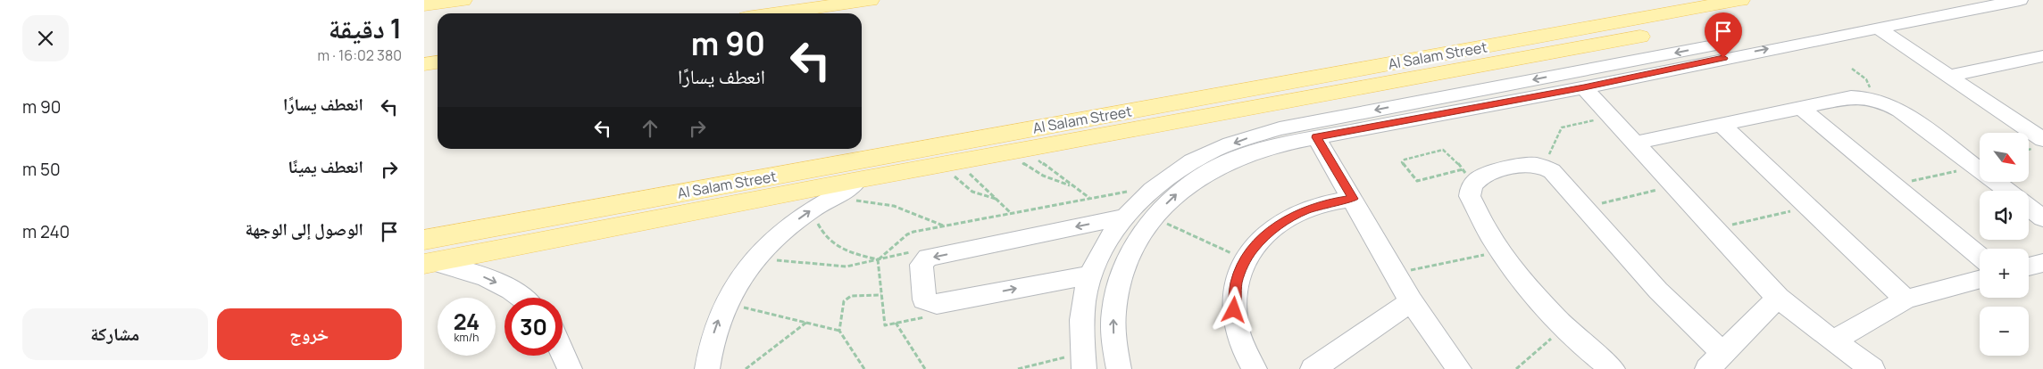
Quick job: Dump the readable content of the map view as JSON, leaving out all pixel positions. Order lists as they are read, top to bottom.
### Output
{
  "streets": {
    "main road": ["Al Salam Street"]
  },
  "north": "bottom right",
  "page": {
    "heading": ["1 دقيقة", "380 m · 16:02"],
    "turn": ["90 m", "انعطف يسارًا"],
    "list": [
      {
        "name": "انعطف يسارًا",
        "value": "90 m"
      },
      {
        "name": "انعطف يمينًا",
        "value": "50 m"
      },
      {
        "name": "الوصول إلى الوجهة",
        "value": "240 m"
      }
    ],
    "map_buttons": ["+", "−"],
    "speed": "24 km/h",
    "limit": "30",
    "buttons": ["خروج", "مشاركة"]
  }
}
